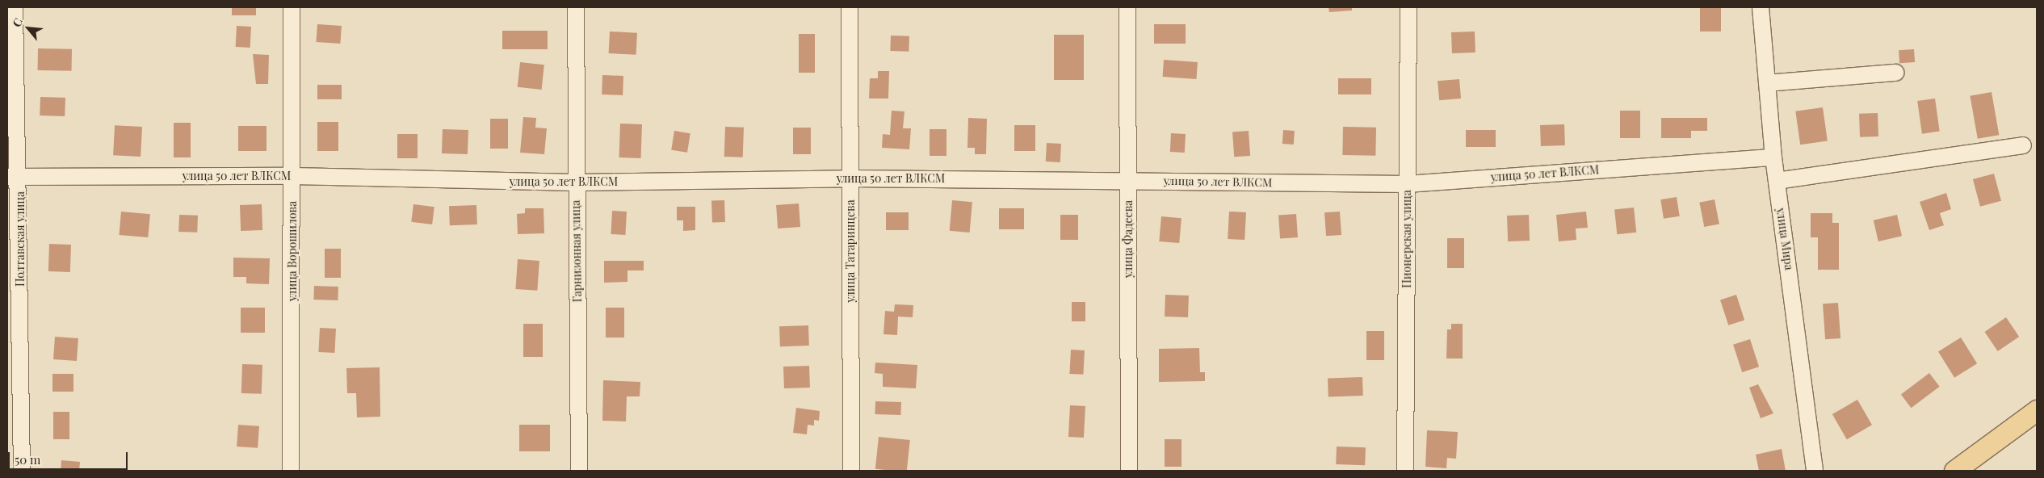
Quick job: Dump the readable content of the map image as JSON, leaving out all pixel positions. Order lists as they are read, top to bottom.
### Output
{
  "streets": {
    "street": [
      "улица 50 лет ВЛКСМ",
      "Полтавская улица",
      "улица Фадеева",
      "Пионерская улица",
      "улица Мира",
      "улица Ворошилова",
      "Гарнизонная улица",
      "улица Татаринцева"
    ]
  },
  "crossings": [
    ["улица 50 лет ВЛКСМ", "Полтавская улица"],
    ["улица 50 лет ВЛКСМ", "улица Фадеева"],
    ["улица 50 лет ВЛКСМ", "Пионерская улица"],
    ["улица 50 лет ВЛКСМ", "улица Мира"],
    ["улица 50 лет ВЛКСМ", "улица Ворошилова"],
    ["улица 50 лет ВЛКСМ", "Гарнизонная улица"],
    ["улица 50 лет ВЛКСМ", "улица Татаринцева"]
  ],
  "scale_bar": "50 m",
  "north": "top left"
}
